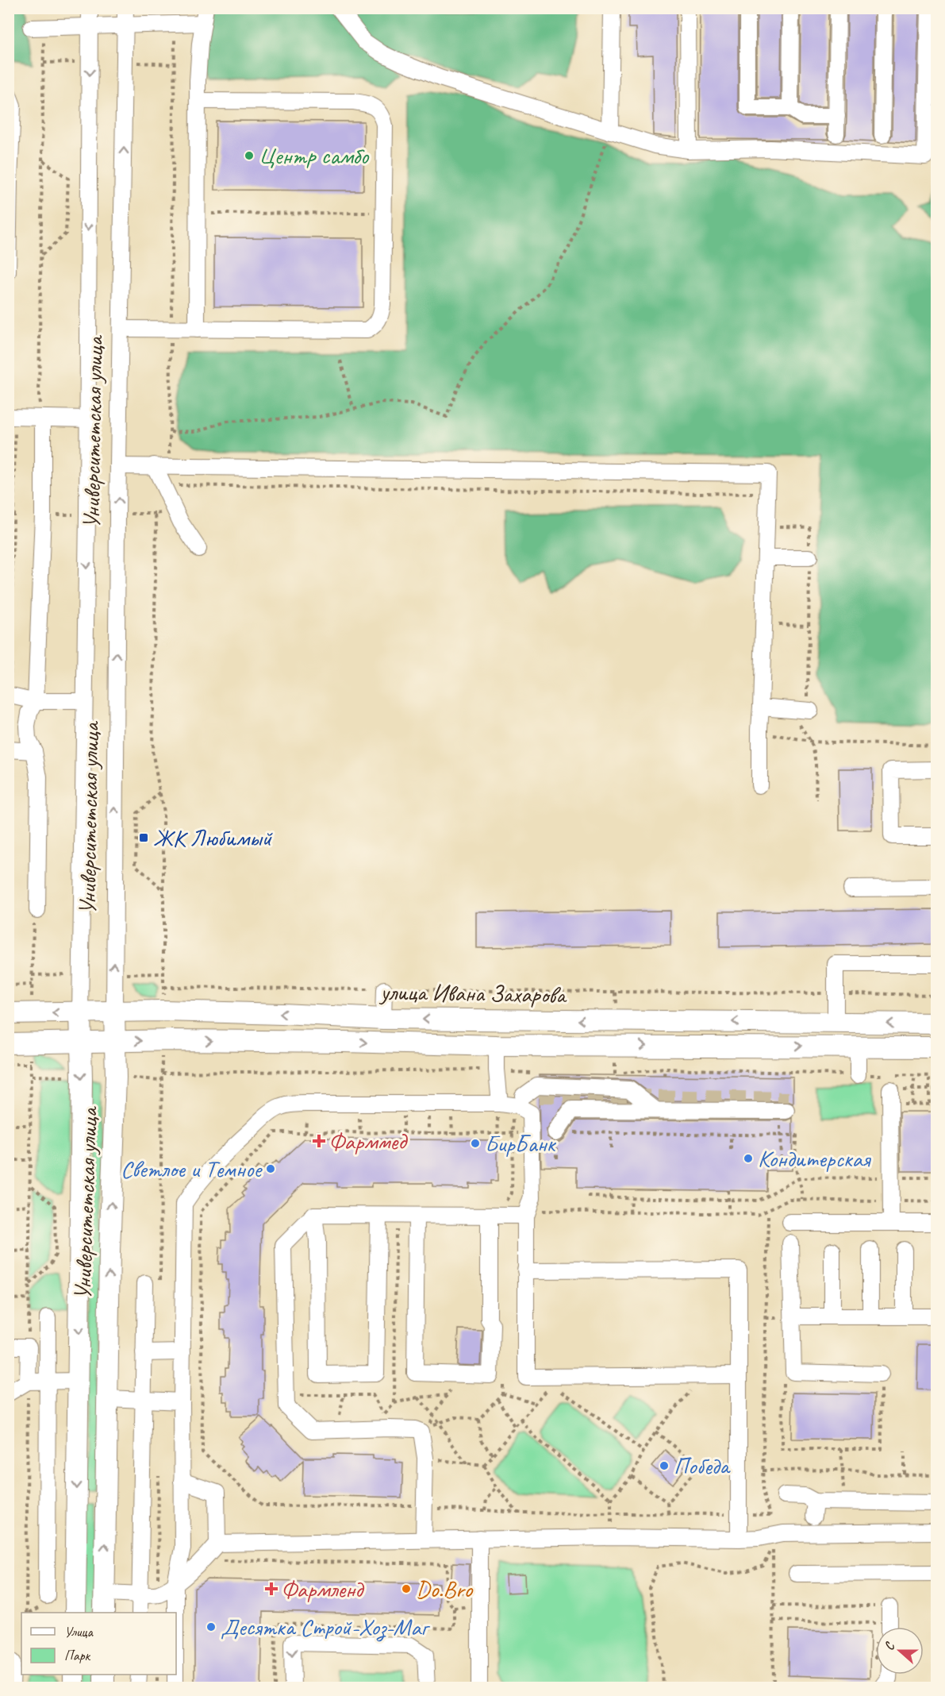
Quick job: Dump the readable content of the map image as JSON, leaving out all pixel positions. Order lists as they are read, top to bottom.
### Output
{
  "streets": {
    "main road": ["Университетская улица", "улица Ивана Захарова"]
  },
  "crossings": [
    ["Университетская улица", "улица Ивана Захарова"]
  ],
  "places": {
    "other": [
      "Центр самбо",
      "БирБанк",
      "Кондитерская",
      "Светлое и Темное",
      "Победа",
      "Do.Bro",
      "Десятка Строй-Хоз-Маг"
    ],
    "transit": ["ЖК Любимый"],
    "health": ["Фарммед", "Фармленд"]
  },
  "legend": ["Улица", "Парк"],
  "north": "left"
}
